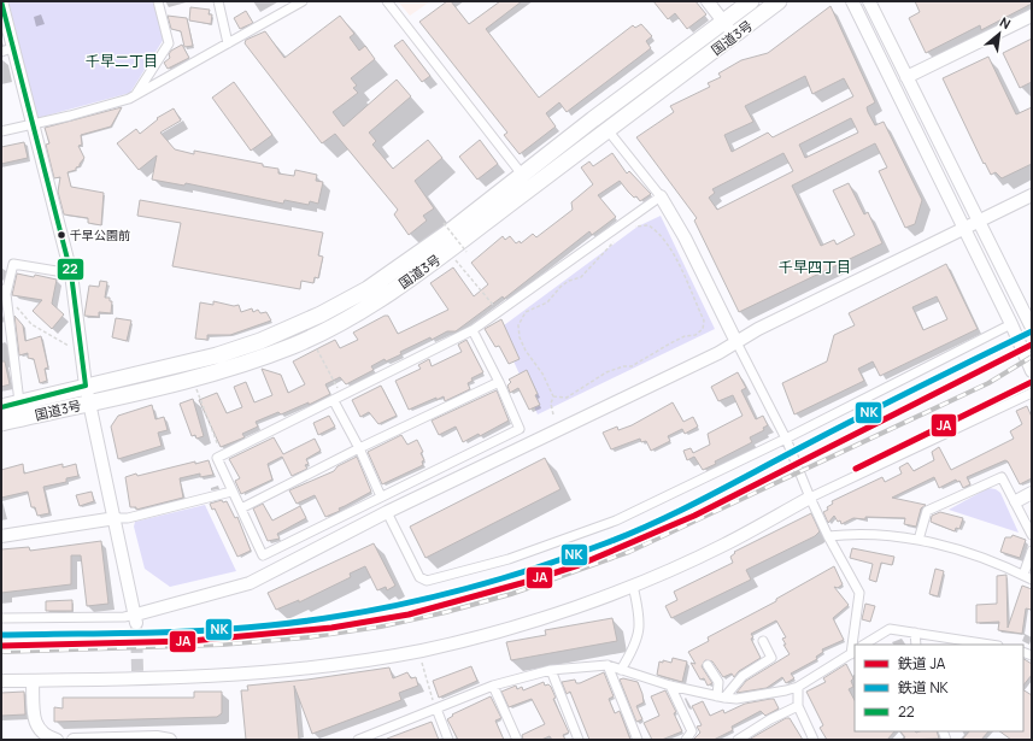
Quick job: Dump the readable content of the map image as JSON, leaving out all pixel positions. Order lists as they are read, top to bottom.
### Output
{
  "streets": {
    "highway": ["国道3号"]
  },
  "districts": ["千早二丁目", "千早四丁目"],
  "places": ["千早公園前"],
  "lines": ["transit line 22", "rail line NK", "rail line JA"],
  "legend": ["鉄道 JA", "鉄道 NK", "22"],
  "north": "top right"
}
